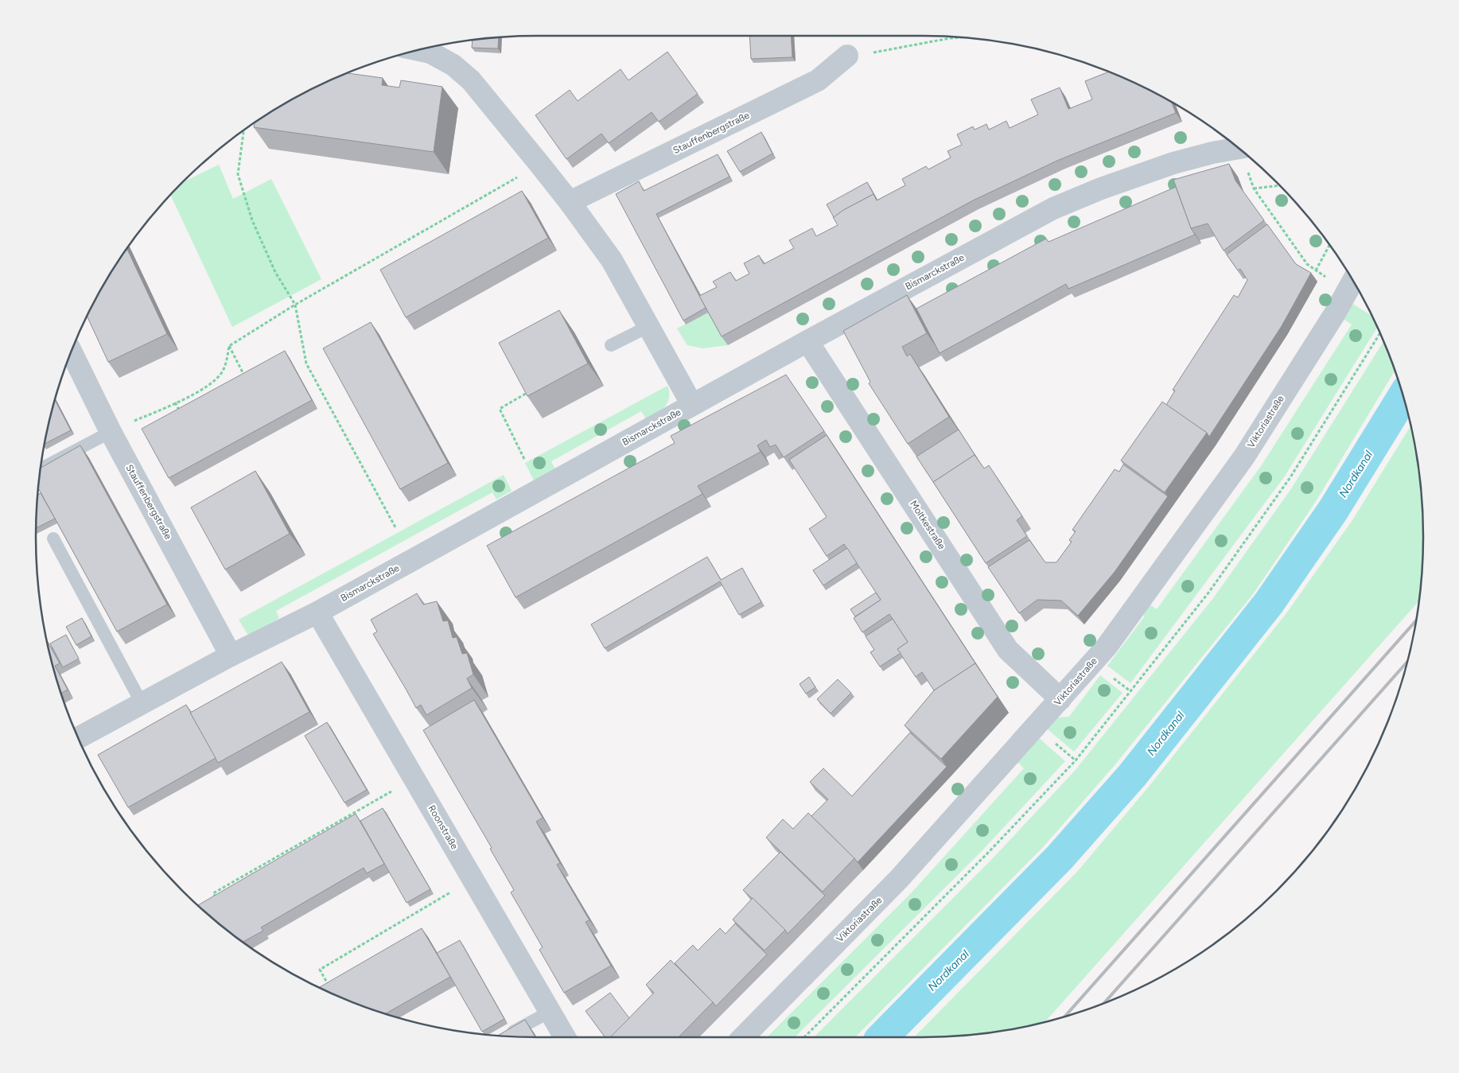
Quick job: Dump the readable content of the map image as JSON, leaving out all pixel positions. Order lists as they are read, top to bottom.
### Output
{
  "streets": {
    "street": [
      "Stauffenbergstraße",
      "Bismarckstraße",
      "Viktoriastraße",
      "Moltkestraße",
      "Roonstraße"
    ]
  },
  "crossings": [
    ["Stauffenbergstraße", "Bismarckstraße"],
    ["Bismarckstraße", "Moltkestraße"],
    ["Bismarckstraße", "Roonstraße"],
    ["Viktoriastraße", "Moltkestraße"]
  ],
  "water": ["Nordkanal"]
}
